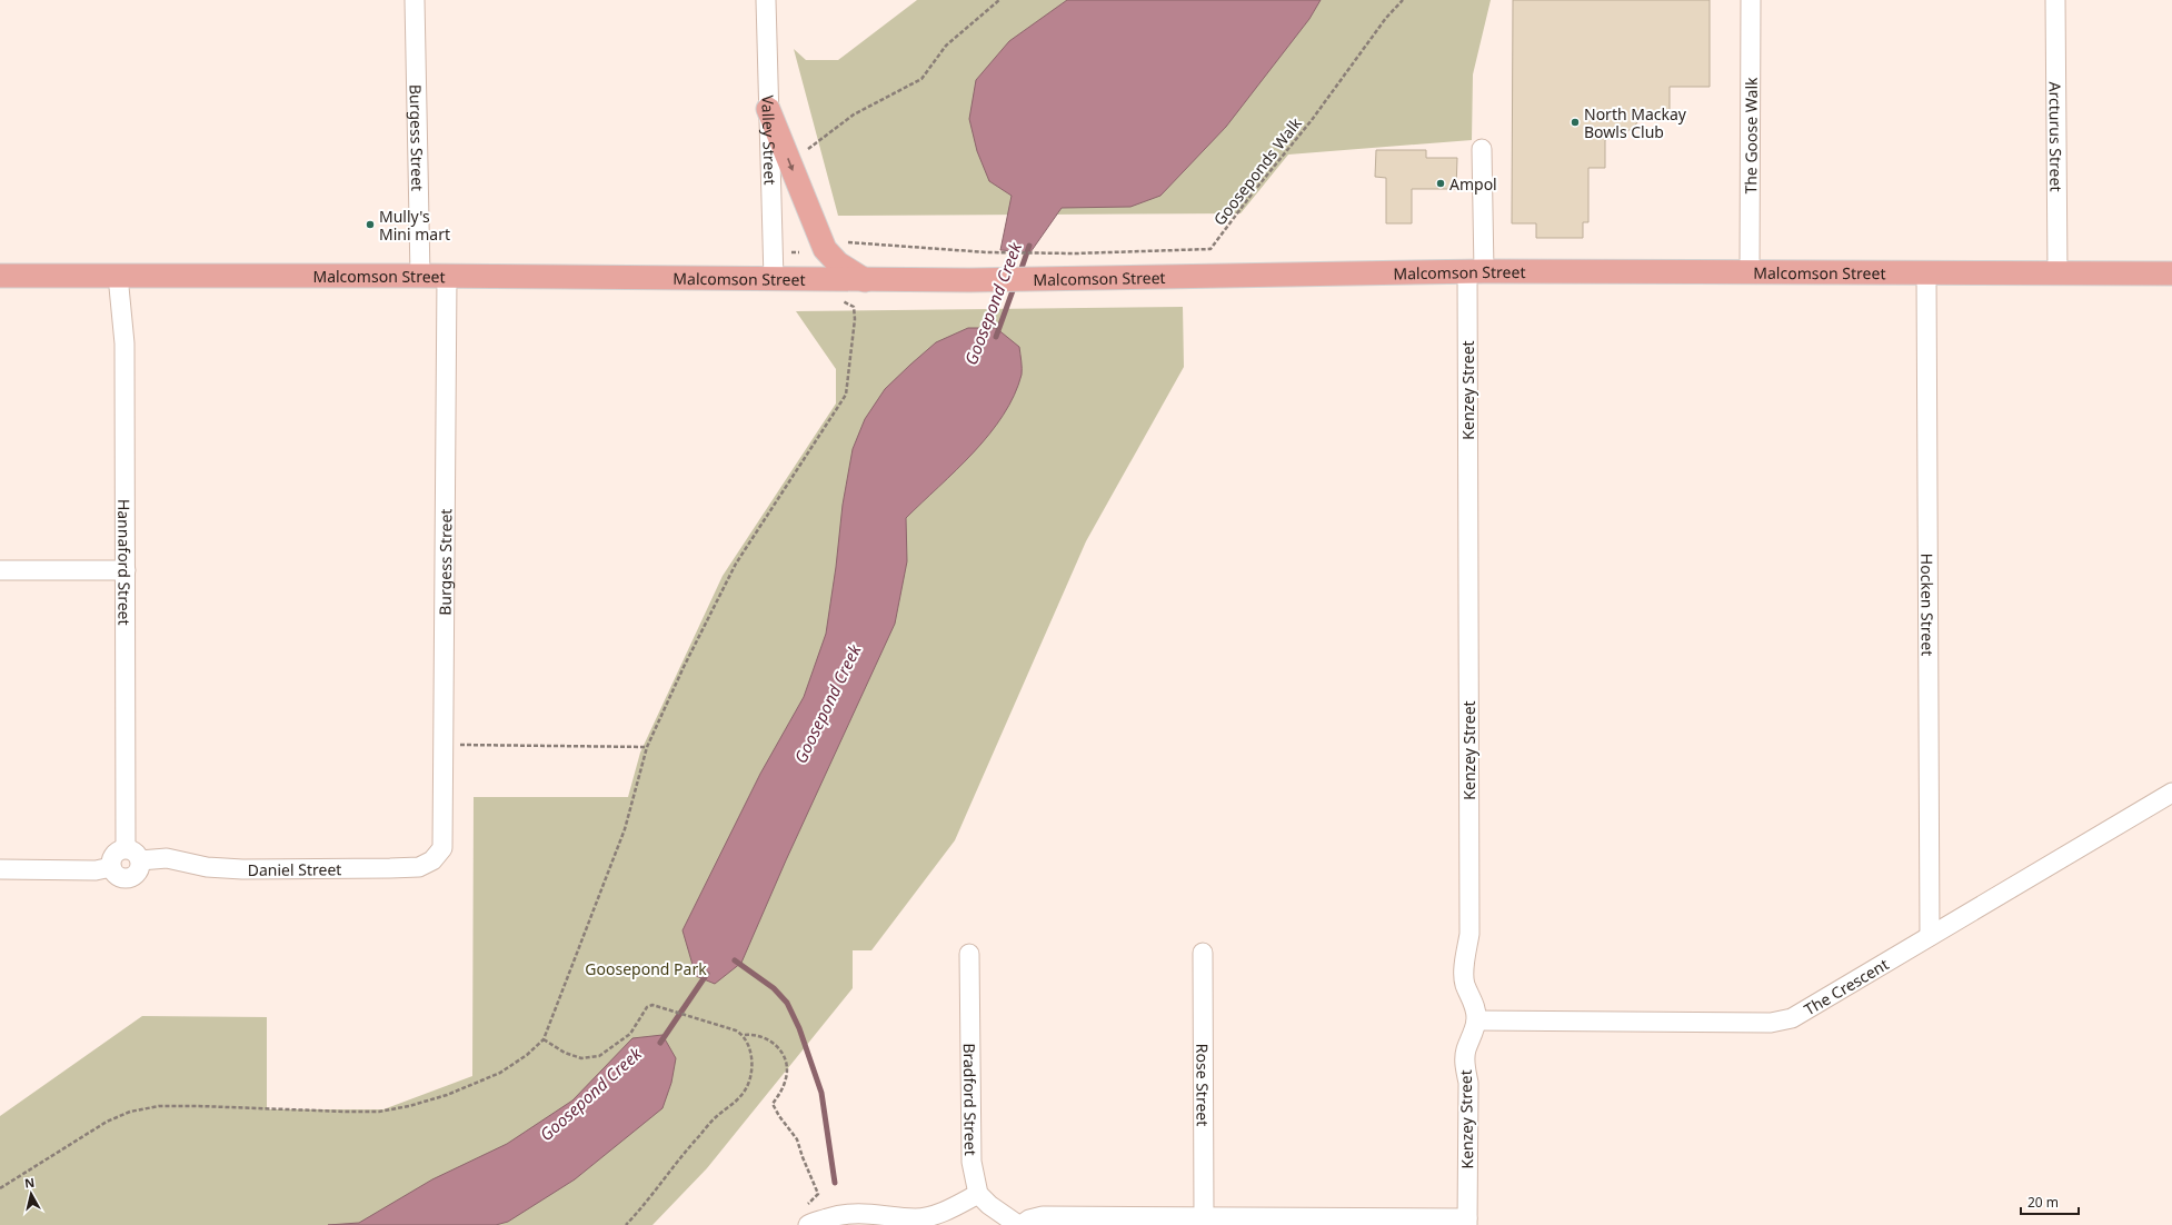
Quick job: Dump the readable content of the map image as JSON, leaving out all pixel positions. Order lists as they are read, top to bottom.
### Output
{
  "streets": {
    "main road": ["Malcomson Street"],
    "street": [
      "The Goose Walk",
      "Arcturus Street",
      "Burgess Street",
      "Valley Street",
      "Kenzey Street",
      "Hannaford Street",
      "Hocken Street",
      "Daniel Street",
      "The Crescent",
      "Rose Street",
      "Bradford Street"
    ],
    "path": ["Gooseponds Walk"]
  },
  "crossings": [
    ["The Goose Walk", "Malcomson Street"],
    ["Arcturus Street", "Malcomson Street"],
    ["Burgess Street", "Malcomson Street"],
    ["Burgess Street", "Daniel Street"],
    ["Valley Street", "Malcomson Street"],
    ["Malcomson Street", "Kenzey Street"],
    ["Malcomson Street", "Hannaford Street"],
    ["Malcomson Street", "Hocken Street"],
    ["Kenzey Street", "The Crescent"],
    ["Hannaford Street", "Daniel Street"],
    ["Hocken Street", "The Crescent"]
  ],
  "water": ["Goosepond Creek"],
  "parks": ["Goosepond Park"],
  "places": ["North Mackay Bowls Club", "Ampol", "Mully's Mini mart"],
  "scale_bar": "20 m",
  "north": "top"
}
